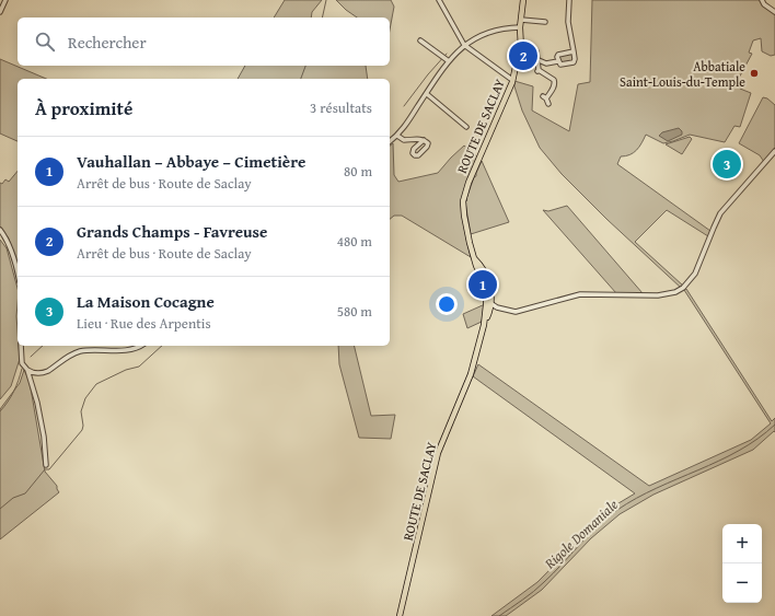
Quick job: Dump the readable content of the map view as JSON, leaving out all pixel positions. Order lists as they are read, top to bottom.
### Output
{
  "streets": {
    "main road": ["ROUTE DE SACLAY"]
  },
  "water": ["Rigole Domaniale"],
  "places": ["Abbatiale Saint-Louis-du-Temple"],
  "page": {
    "search": "Rechercher",
    "pins": ["2", "3", "1"],
    "heading": ["À proximité", "3 résultats"],
    "list": [
      {
        "mark": "1",
        "name": "Vauhallan – Abbaye – Cimetière",
        "note": "Arrêt de bus · Route de Saclay",
        "value": "80 m"
      },
      {
        "mark": "2",
        "name": "Grands Champs - Favreuse",
        "note": "Arrêt de bus · Route de Saclay",
        "value": "480 m"
      },
      {
        "mark": "3",
        "name": "La Maison Cocagne",
        "note": "Lieu · Rue des Arpentis",
        "value": "580 m"
      }
    ],
    "map_buttons": ["+", "−"]
  }
}
